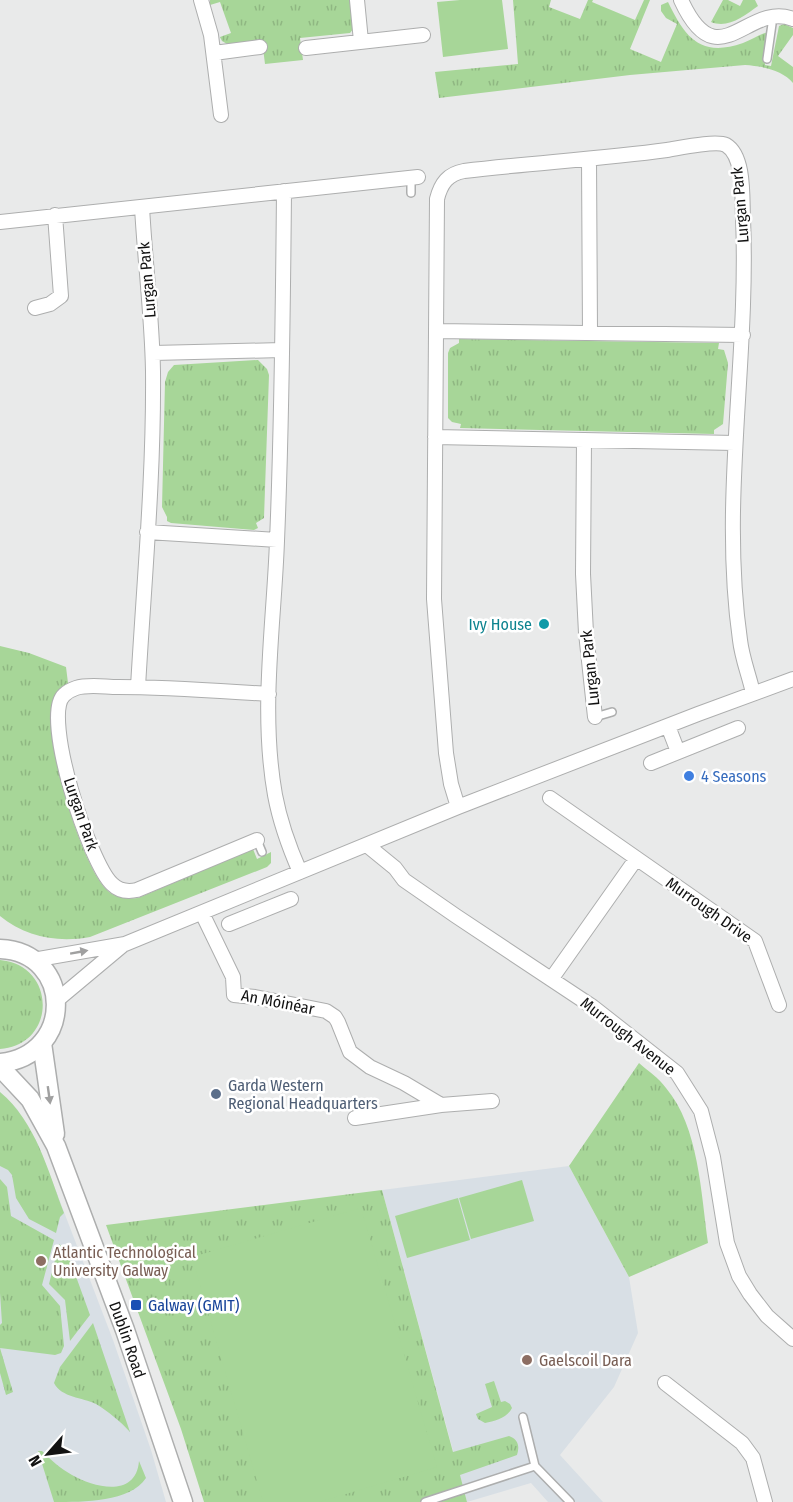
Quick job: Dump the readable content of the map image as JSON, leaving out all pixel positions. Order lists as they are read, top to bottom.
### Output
{
  "streets": {
    "main road": ["Dublin Road"],
    "street": [
      "Lurgan Park",
      "Murrough Drive",
      "An Móinéar",
      "Murrough Avenue"
    ]
  },
  "places": {
    "other": [
      "Ivy House",
      "4 Seasons",
      "Garda Western Regional Headquarters",
      "Atlantic Technological University Galway",
      "Gaelscoil Dara"
    ],
    "transit": ["Galway (GMIT)"]
  },
  "north": "bottom left"
}
